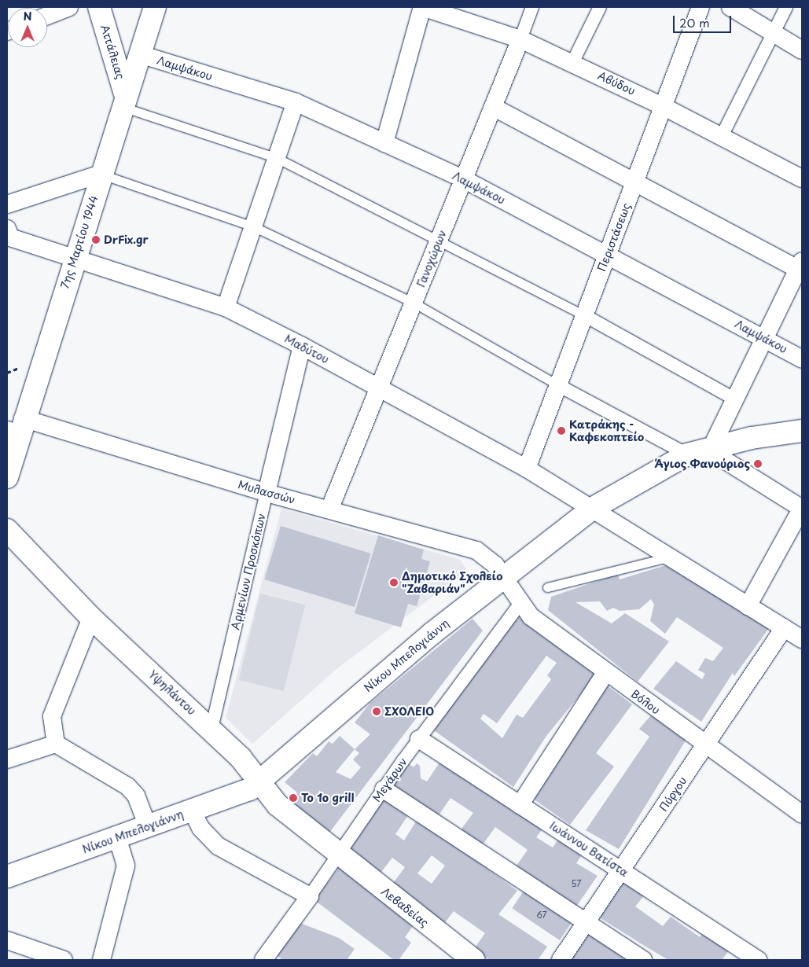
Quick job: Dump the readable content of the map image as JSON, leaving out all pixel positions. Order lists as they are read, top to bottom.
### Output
{
  "streets": {
    "main road": [
      "Αττάλειας",
      "7ης Μαρτίου 1944",
      "Νίκου Μπελογιάννη",
      "Υψηλάντου",
      "Λεβαδείας"
    ],
    "street": [
      "Λαμψάκου",
      "Αβύδου",
      "Περιστάσεως",
      "Γανοχώρων",
      "Μαδύτου",
      "Μυλασσών",
      "Αρμενίων Προσκόπων",
      "Βόλου",
      "Μεγάρων",
      "Πύργου",
      "Ιωάννου Βατίστα"
    ]
  },
  "crossings": [
    ["Αττάλειας", "7ης Μαρτίου 1944"],
    ["Λαμψάκου", "Περιστάσεως"],
    ["Λαμψάκου", "7ης Μαρτίου 1944"],
    ["Λαμψάκου", "Γανοχώρων"],
    ["Αβύδου", "Περιστάσεως"],
    ["Αβύδου", "Γανοχώρων"],
    ["Περιστάσεως", "Μαδύτου"],
    ["7ης Μαρτίου 1944", "Μαδύτου"],
    ["7ης Μαρτίου 1944", "Μυλασσών"],
    ["Γανοχώρων", "Μαδύτου"],
    ["Γανοχώρων", "Μυλασσών"],
    ["Μαδύτου", "Αρμενίων Προσκόπων"],
    ["Μαδύτου", "Νίκου Μπελογιάννη"],
    ["Μαδύτου", "Πύργου"],
    ["Μυλασσών", "Αρμενίων Προσκόπων"],
    ["Μυλασσών", "Νίκου Μπελογιάννη"],
    ["Μυλασσών", "Βόλου"],
    ["Αρμενίων Προσκόπων", "Υψηλάντου"],
    ["Νίκου Μπελογιάννη", "Υψηλάντου"],
    ["Νίκου Μπελογιάννη", "Βόλου"],
    ["Υψηλάντου", "Μεγάρων"],
    ["Υψηλάντου", "Λεβαδείας"],
    ["Βόλου", "Μεγάρων"],
    ["Βόλου", "Πύργου"],
    ["Μεγάρων", "Ιωάννου Βατίστα"],
    ["Μεγάρων", "Λεβαδείας"],
    ["Πύργου", "Ιωάννου Βατίστα"]
  ],
  "places": [
    "DrFix.gr",
    "Κατράκης - Καφεκοπτείο",
    "Άγιος Φανούριος",
    "Δημοτικό Σχολείο \"Ζαβαριάν\"",
    "ΣΧΟΛΕΙΟ",
    "Το 1ο grill"
  ],
  "house_numbers": ["57", "67"],
  "scale_bar": "20 m",
  "north": "top"
}
